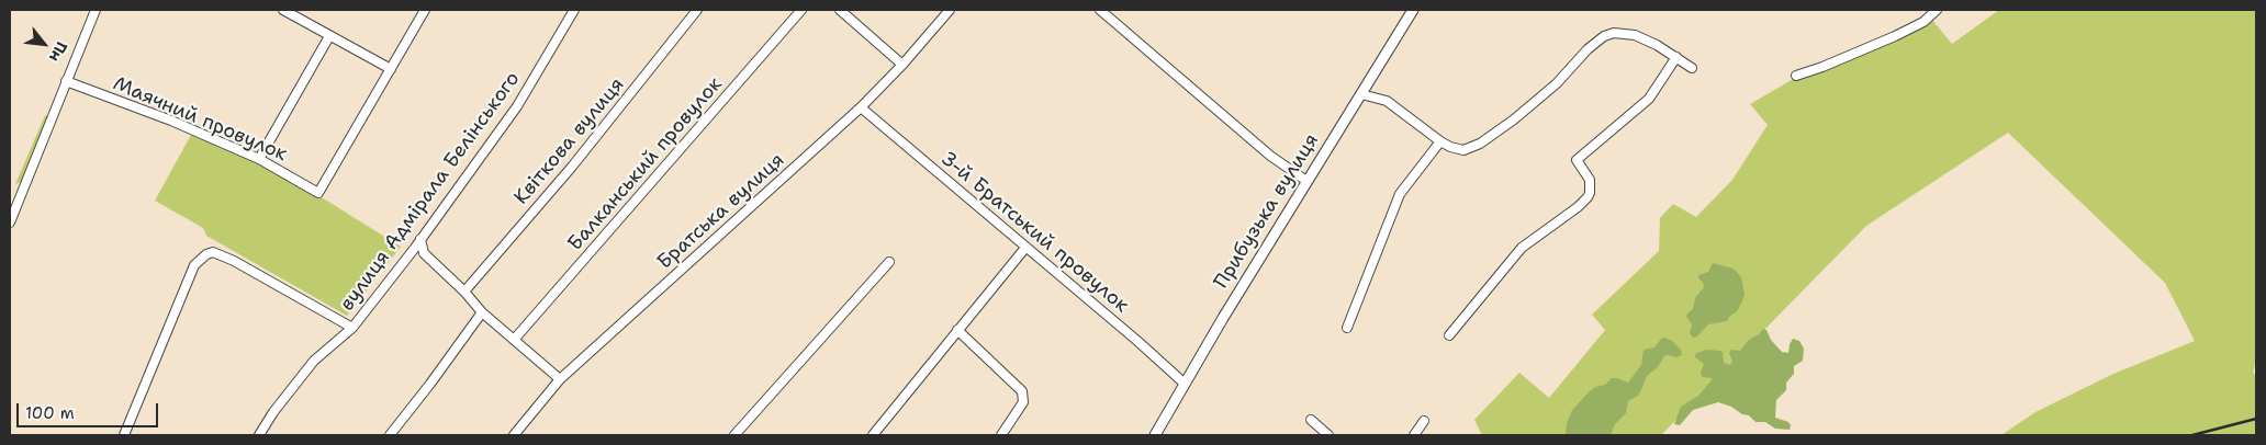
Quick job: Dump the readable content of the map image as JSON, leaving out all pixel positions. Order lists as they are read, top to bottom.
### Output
{
  "streets": {
    "street": [
      "Маячний провулок",
      "Квіткова вулиця",
      "Балканський провулок",
      "вулиця Адмірала Белінського",
      "Братська вулиця",
      "Прибузька вулиця",
      "3-й Братський провулок"
    ]
  },
  "crossings": [
    ["Братська вулиця", "3-й Братський провулок"],
    ["Прибузька вулиця", "3-й Братський провулок"]
  ],
  "scale_bar": "100 m",
  "north": "bottom right"
}
